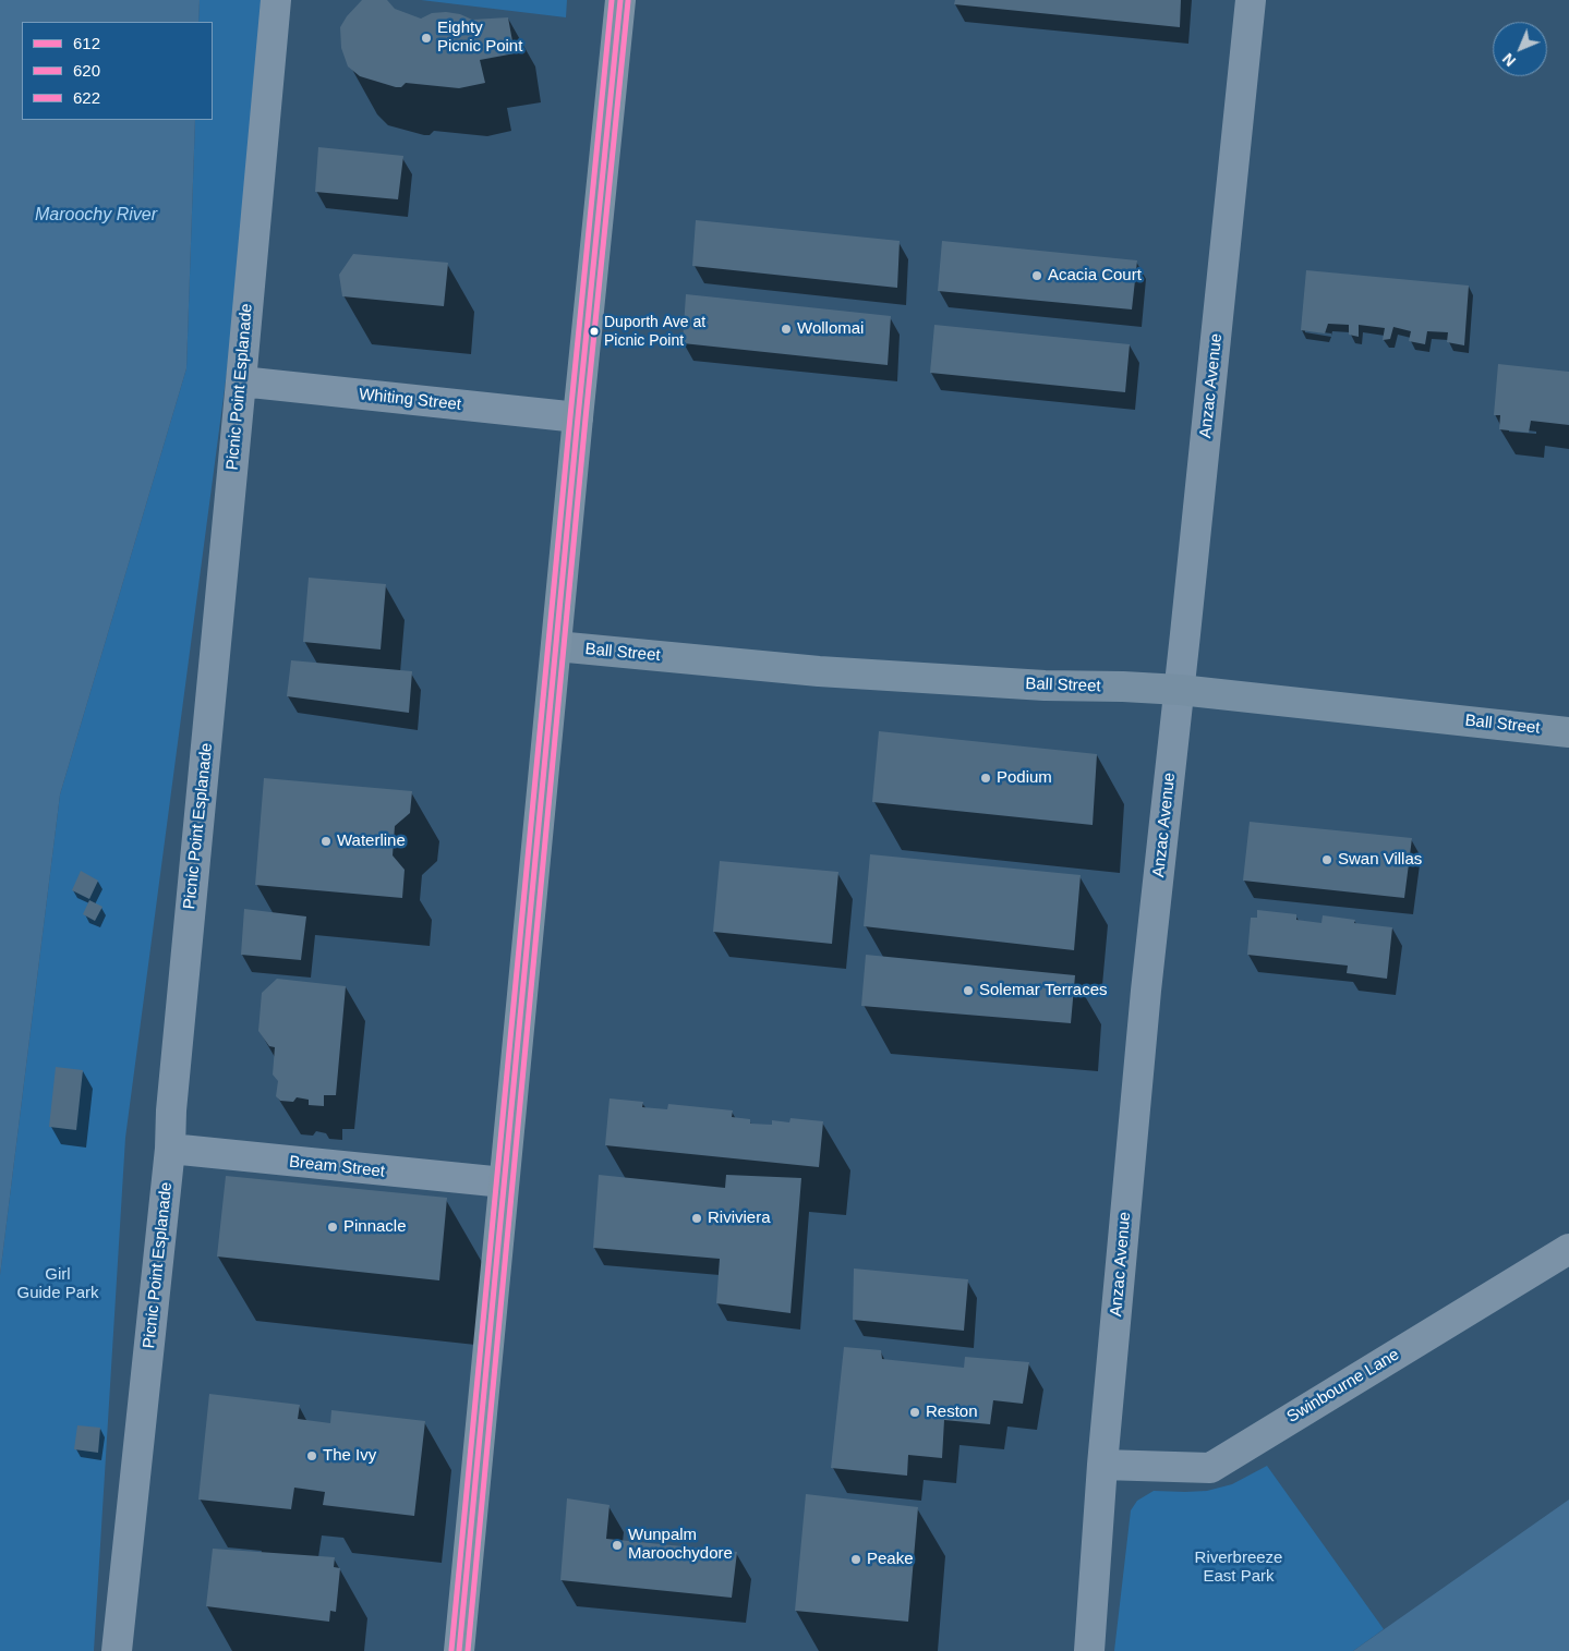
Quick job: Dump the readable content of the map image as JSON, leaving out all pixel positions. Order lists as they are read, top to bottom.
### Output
{
  "streets": {
    "main road": ["Ball Street"],
    "street": [
      "Anzac Avenue",
      "Picnic Point Esplanade",
      "Whiting Street",
      "Bream Street",
      "Swinbourne Lane"
    ]
  },
  "crossings": [
    ["Anzac Avenue", "Ball Street"],
    ["Anzac Avenue", "Swinbourne Lane"],
    ["Picnic Point Esplanade", "Whiting Street"],
    ["Picnic Point Esplanade", "Bream Street"]
  ],
  "water": ["Maroochy River"],
  "parks": ["Girl Guide Park", "Riverbreeze East Park"],
  "places": [
    "Eighty Picnic Point",
    "Acacia Court",
    "Wollomai",
    "Duporth Ave at Picnic Point",
    "Podium",
    "Waterline",
    "Swan Villas",
    "Solemar Terraces",
    "Riviviera",
    "Pinnacle",
    "Reston",
    "The Ivy",
    "Wunpalm Maroochydore",
    "Peake"
  ],
  "lines": ["transit line 612", "transit line 622", "transit line 620"],
  "legend": ["612", "620", "622"],
  "north": "bottom left"
}
